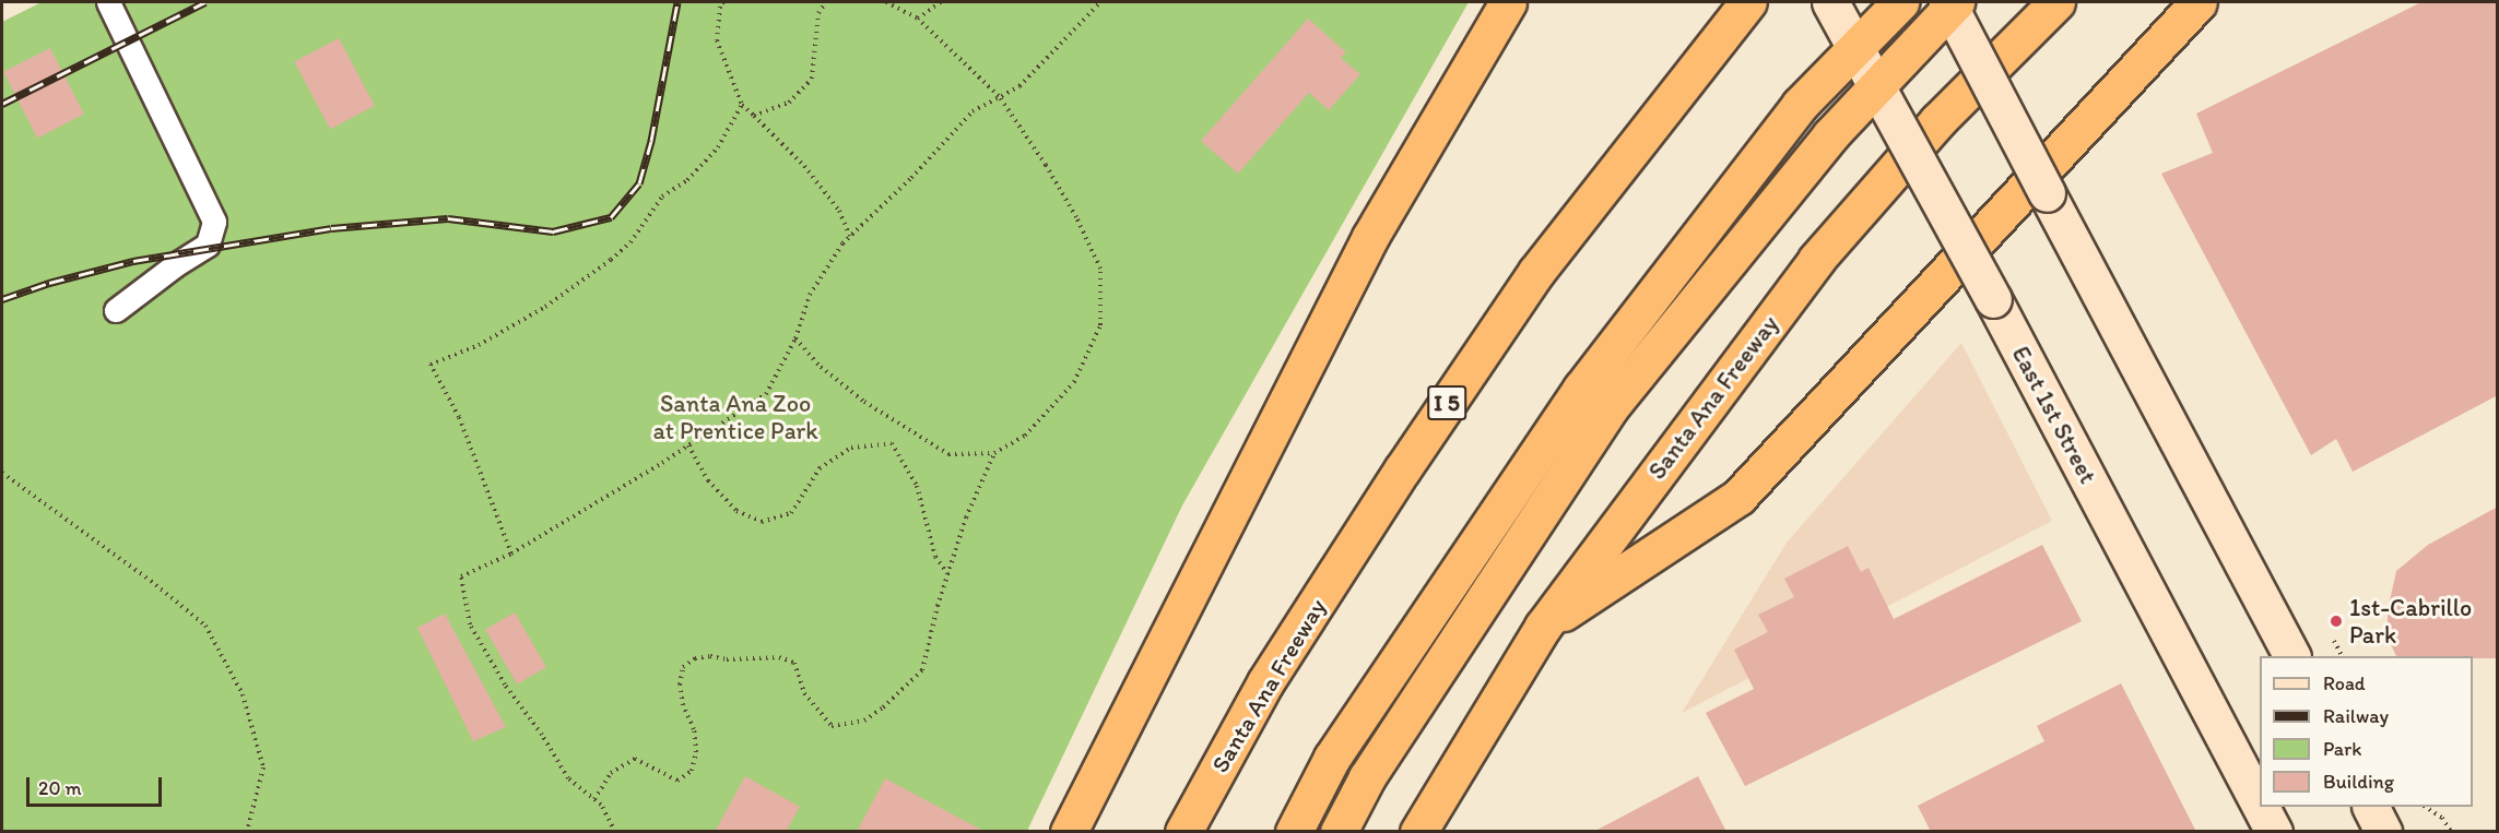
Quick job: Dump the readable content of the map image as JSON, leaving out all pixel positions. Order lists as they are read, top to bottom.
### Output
{
  "streets": {
    "highway": ["Santa Ana Freeway", "I 5"],
    "main road": ["East 1st Street"]
  },
  "parks": ["Santa Ana Zoo at Prentice Park"],
  "places": ["1st-Cabrillo Park"],
  "legend": [
    "Road",
    "Railway",
    "Park",
    "Building"
  ],
  "scale_bar": "20 m"
}
